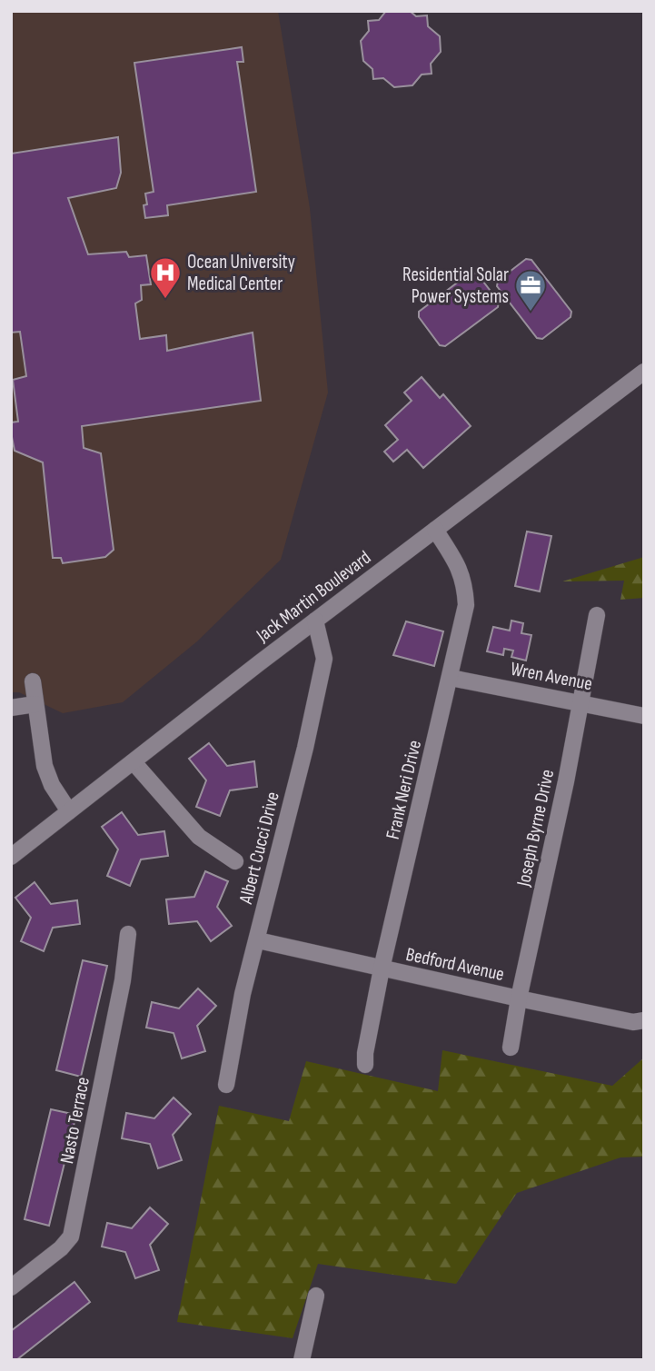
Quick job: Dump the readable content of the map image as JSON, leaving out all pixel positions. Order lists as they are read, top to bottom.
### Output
{
  "streets": {
    "street": [
      "Jack Martin Boulevard",
      "Wren Avenue",
      "Frank Neri Drive",
      "Joseph Byrne Drive",
      "Albert Cucci Drive",
      "Bedford Avenue",
      "Nasto Terrace"
    ]
  },
  "crossings": [
    ["Jack Martin Boulevard", "Frank Neri Drive"],
    ["Jack Martin Boulevard", "Albert Cucci Drive"],
    ["Wren Avenue", "Frank Neri Drive"],
    ["Wren Avenue", "Joseph Byrne Drive"],
    ["Frank Neri Drive", "Bedford Avenue"],
    ["Joseph Byrne Drive", "Bedford Avenue"],
    ["Albert Cucci Drive", "Bedford Avenue"]
  ],
  "places": {
    "hospital": ["Ocean University Medical Center"],
    "office": ["Residential Solar Power Systems"]
  }
}
